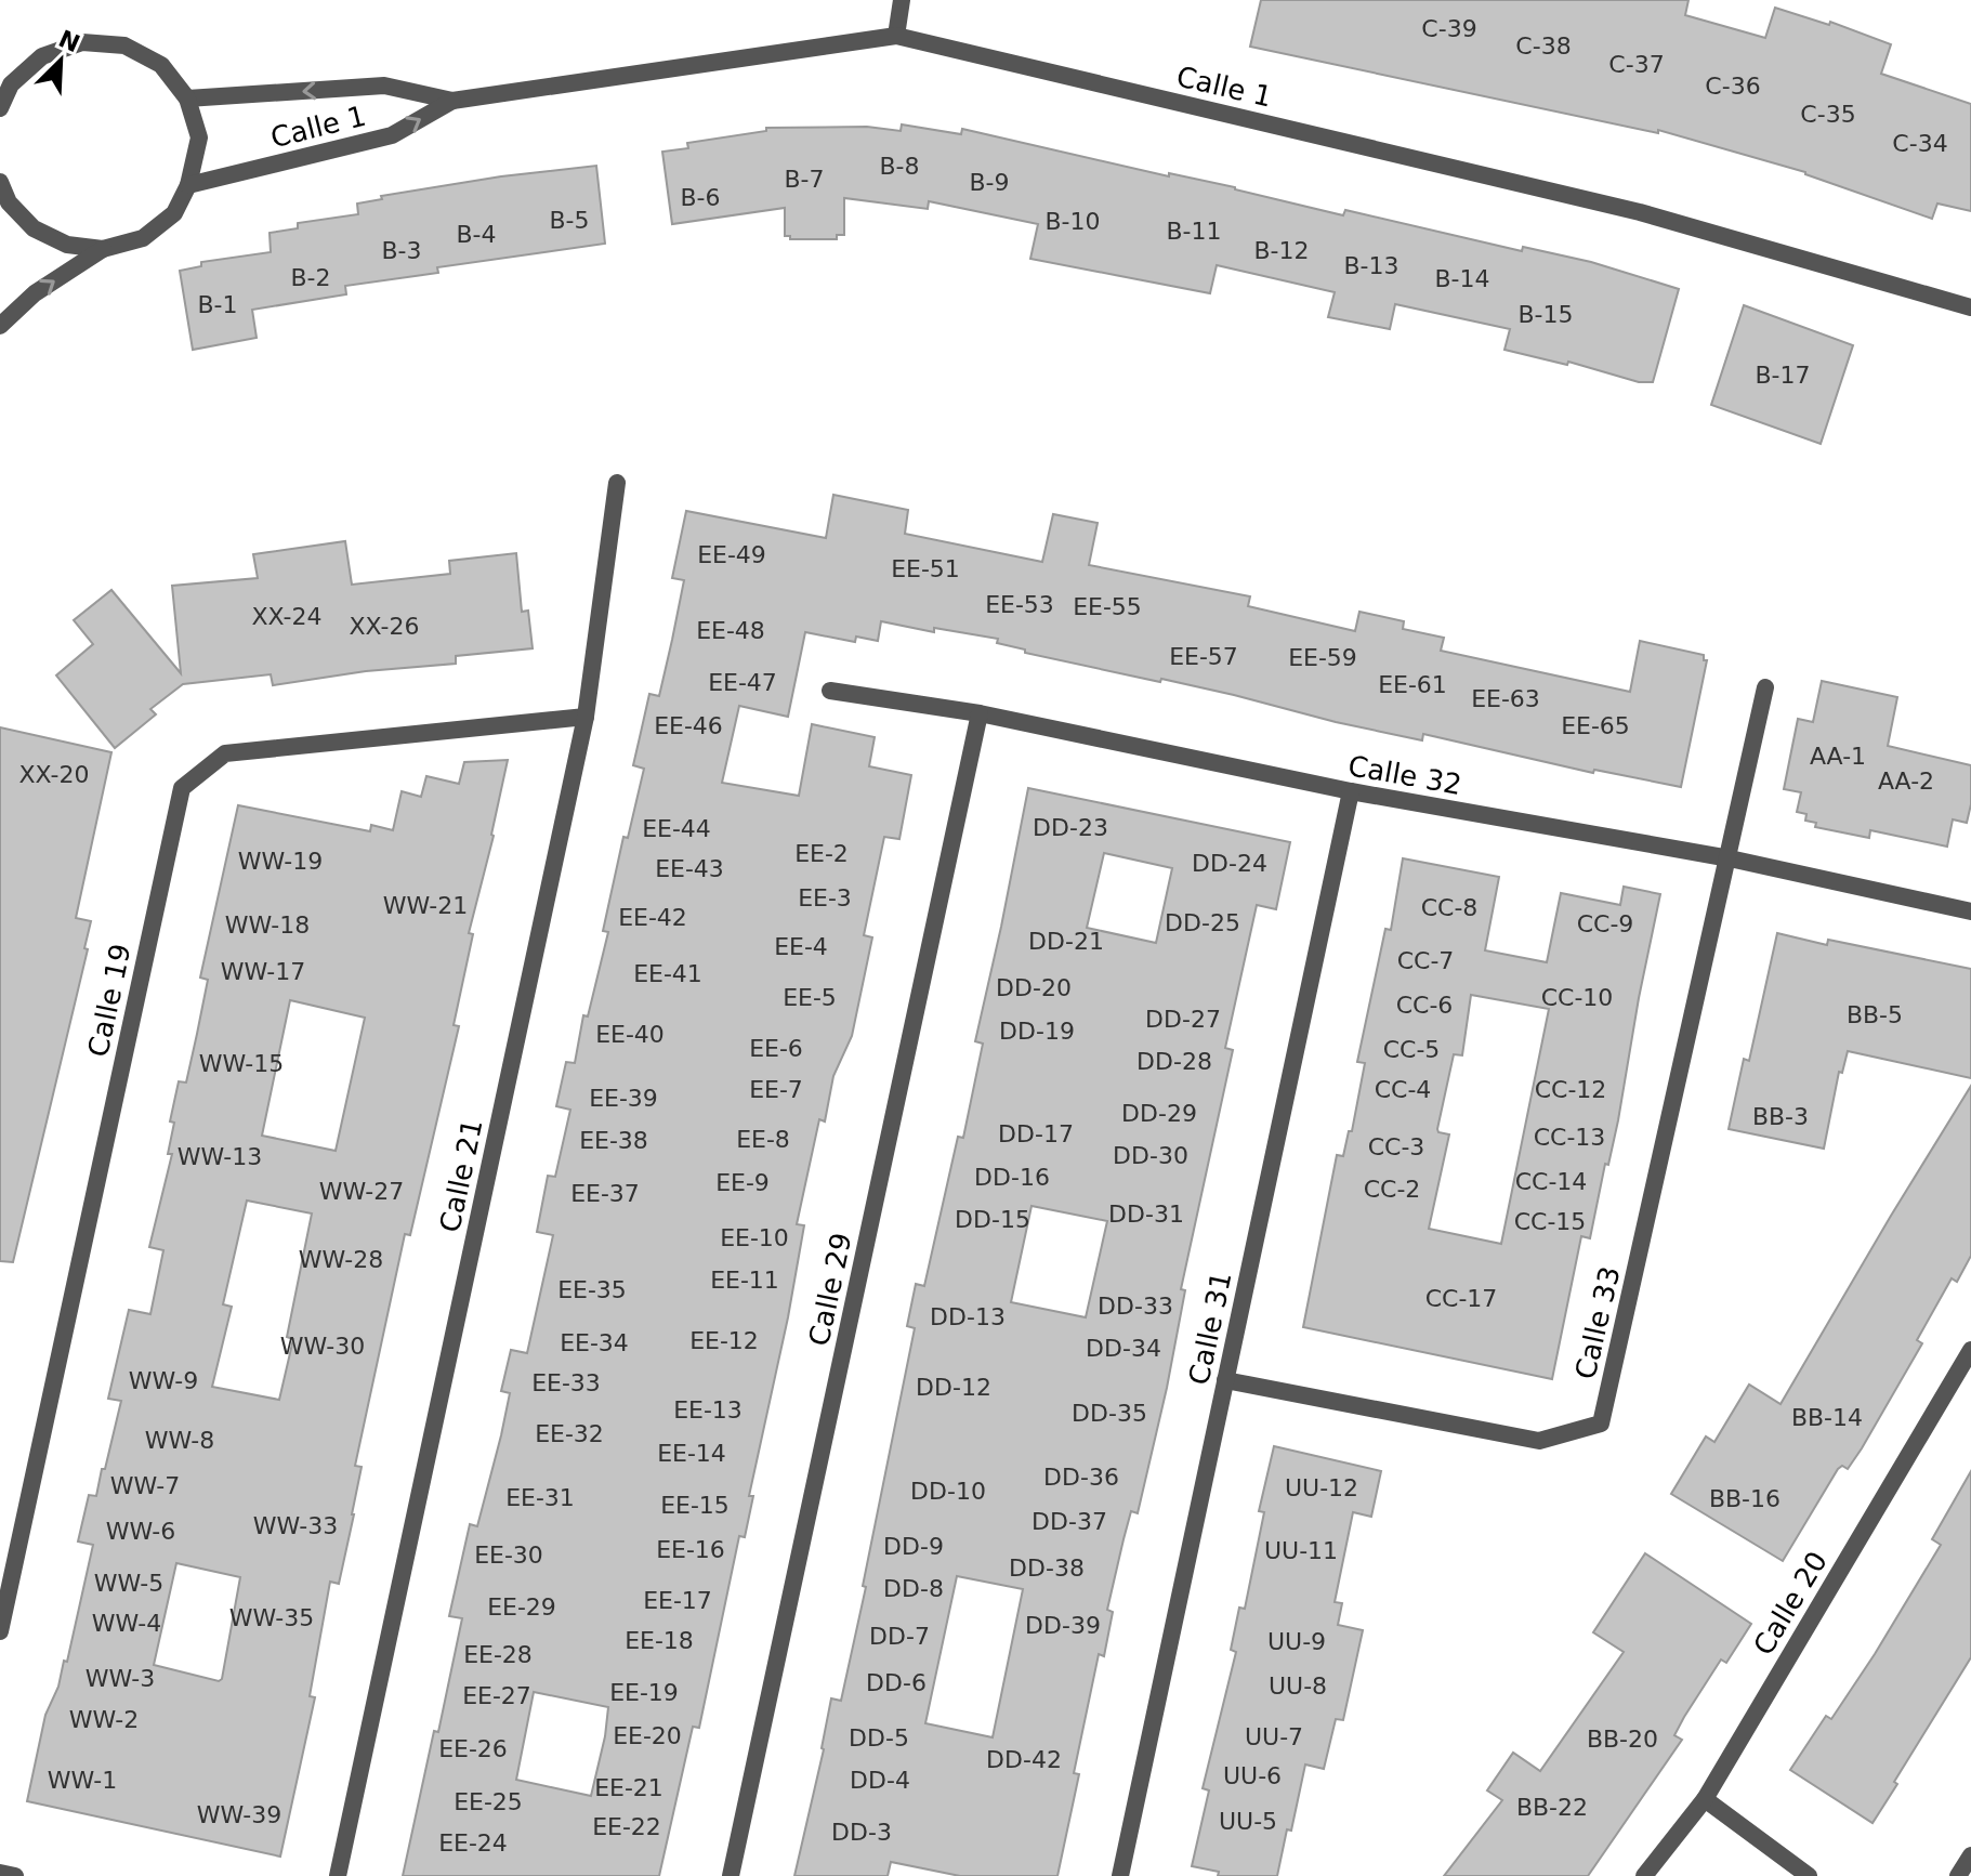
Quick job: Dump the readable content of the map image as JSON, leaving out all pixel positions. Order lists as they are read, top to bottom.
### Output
{
  "streets": {
    "street": [
      "Calle 1",
      "Calle 32",
      "Calle 19",
      "Calle 21",
      "Calle 29",
      "Calle 33",
      "Calle 31",
      "Calle 20"
    ]
  },
  "crossings": [
    ["Calle 32", "Calle 29"],
    ["Calle 32", "Calle 33"],
    ["Calle 32", "Calle 31"],
    ["Calle 19", "Calle 21"],
    ["Calle 33", "Calle 31"]
  ],
  "house_numbers": [
    "C-39",
    "C-38",
    "C-37",
    "C-36",
    "C-35",
    "C-34",
    "B-8",
    "B-7",
    "B-9",
    "B-6",
    "B-5",
    "B-10",
    "B-11",
    "B-4",
    "B-3",
    "B-12",
    "B-13",
    "B-2",
    "B-14",
    "B-1",
    "B-15",
    "B-17",
    "EE-49",
    "EE-51",
    "EE-53",
    "EE-55",
    "XX-24",
    "XX-26",
    "EE-48",
    "EE-57",
    "EE-59",
    "EE-47",
    "EE-61",
    "EE-63",
    "EE-46",
    "EE-65",
    "AA-1",
    "XX-20",
    "AA-2",
    "DD-23",
    "EE-44",
    "EE-2",
    "WW-19",
    "DD-24",
    "EE-43",
    "EE-3",
    "WW-21",
    "CC-8",
    "EE-42",
    "DD-25",
    "CC-9",
    "WW-18",
    "DD-21",
    "EE-4",
    "CC-7",
    "WW-17",
    "EE-41",
    "DD-20",
    "EE-5",
    "CC-10",
    "CC-6",
    "BB-5",
    "DD-27",
    "DD-19",
    "EE-40",
    "EE-6",
    "CC-5",
    "DD-28",
    "WW-15",
    "EE-7",
    "CC-4",
    "CC-12",
    "EE-39",
    "DD-29",
    "BB-3",
    "DD-17",
    "CC-13",
    "EE-8",
    "EE-38",
    "CC-3",
    "DD-30",
    "WW-13",
    "DD-16",
    "CC-14",
    "EE-9",
    "CC-2",
    "WW-27",
    "EE-37",
    "DD-31",
    "DD-15",
    "CC-15",
    "EE-10",
    "WW-28",
    "EE-11",
    "EE-35",
    "CC-17",
    "DD-33",
    "DD-13",
    "EE-12",
    "EE-34",
    "WW-30",
    "DD-34",
    "WW-9",
    "EE-33",
    "DD-12",
    "EE-13",
    "DD-35",
    "BB-14",
    "EE-32",
    "WW-8",
    "EE-14",
    "DD-36",
    "WW-7",
    "UU-12",
    "DD-10",
    "EE-31",
    "BB-16",
    "EE-15",
    "DD-37",
    "WW-33",
    "WW-6",
    "DD-9",
    "EE-16",
    "UU-11",
    "EE-30",
    "DD-38",
    "WW-5",
    "DD-8",
    "EE-17",
    "EE-29",
    "WW-35",
    "WW-4",
    "DD-39",
    "DD-7",
    "EE-18",
    "UU-9",
    "EE-28",
    "WW-3",
    "DD-6",
    "UU-8",
    "EE-19",
    "EE-27",
    "WW-2",
    "EE-20",
    "UU-7",
    "DD-5",
    "BB-20",
    "EE-26",
    "DD-42",
    "UU-6",
    "WW-1",
    "DD-4",
    "EE-21",
    "EE-25",
    "BB-22",
    "WW-39",
    "UU-5",
    "EE-22",
    "DD-3",
    "EE-24"
  ],
  "north": "top right"
}
